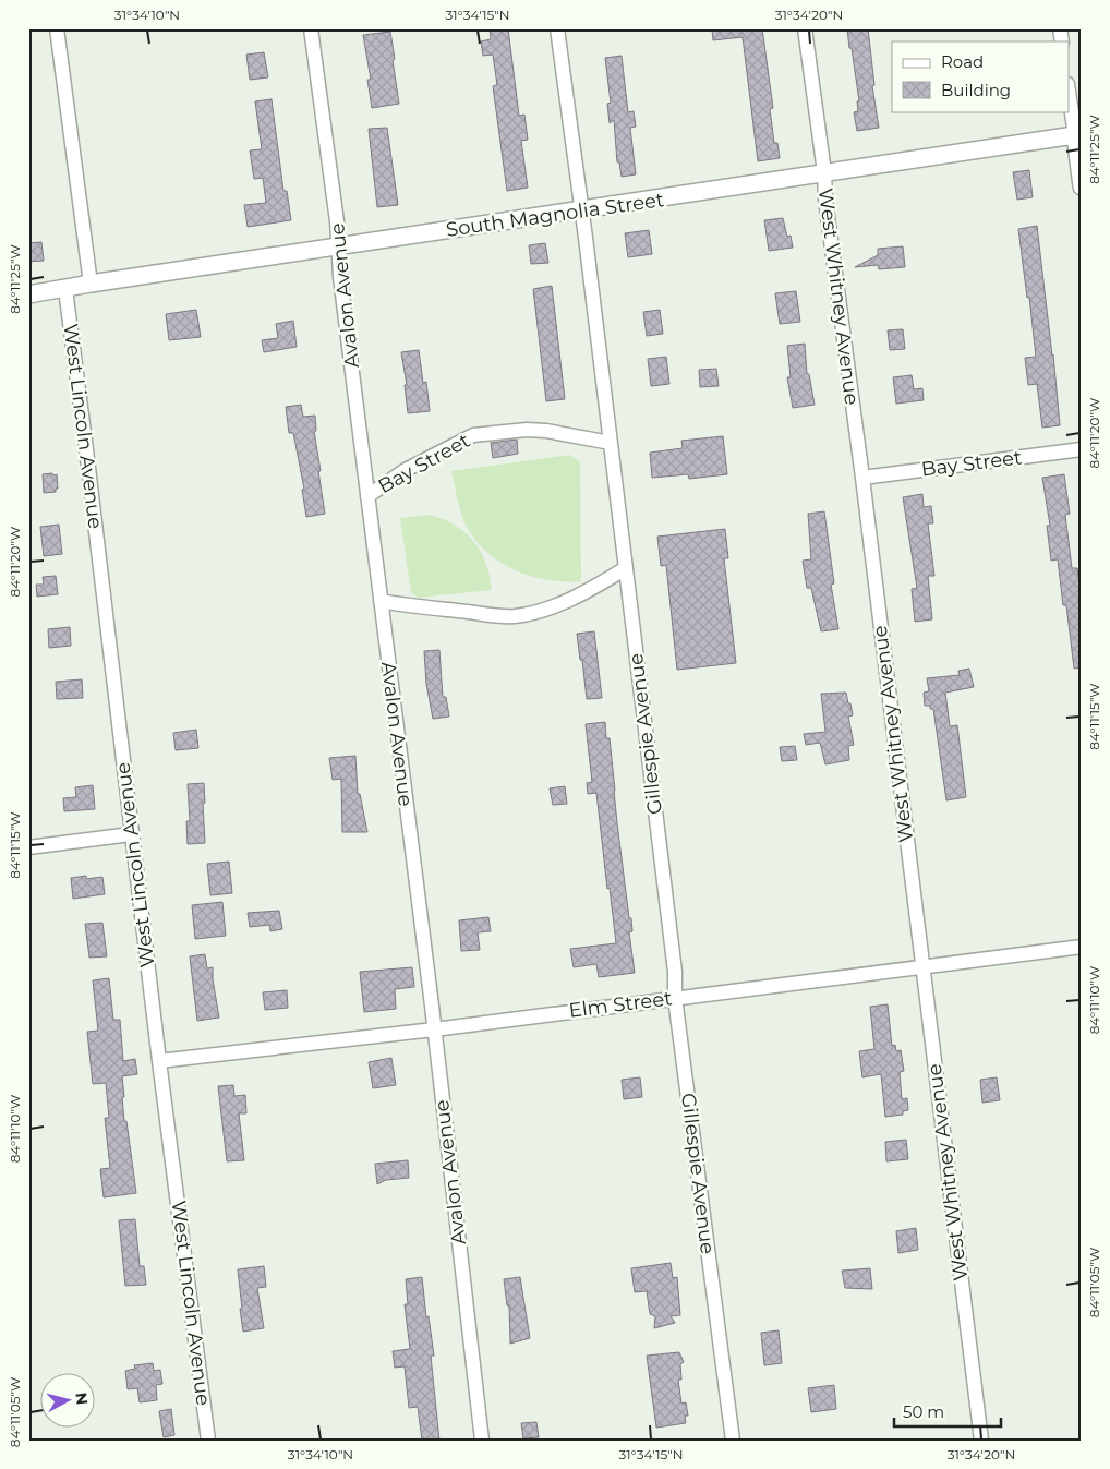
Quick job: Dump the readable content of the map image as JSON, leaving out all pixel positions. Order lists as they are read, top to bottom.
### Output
{
  "streets": {
    "street": [
      "South Magnolia Street",
      "Avalon Avenue",
      "West Whitney Avenue",
      "West Lincoln Avenue",
      "Bay Street",
      "Gillespie Avenue",
      "Elm Street"
    ]
  },
  "crossings": [
    ["South Magnolia Street", "Avalon Avenue"],
    ["South Magnolia Street", "West Whitney Avenue"],
    ["South Magnolia Street", "West Lincoln Avenue"],
    ["South Magnolia Street", "Gillespie Avenue"],
    ["Avalon Avenue", "Bay Street"],
    ["Avalon Avenue", "Elm Street"],
    ["West Whitney Avenue", "Bay Street"],
    ["West Whitney Avenue", "Elm Street"],
    ["West Lincoln Avenue", "Elm Street"],
    ["Bay Street", "Gillespie Avenue"],
    ["Gillespie Avenue", "Elm Street"]
  ],
  "legend": ["Road", "Building"],
  "scale_bar": "50 m",
  "north": "right",
  "coordinates": [
    "31°34'10\"N",
    "31°34'15\"N",
    "31°34'20\"N",
    "84°11'25\"W",
    "84°11'20\"W",
    "84°11'15\"W",
    "84°11'10\"W",
    "84°11'05\"W"
  ]
}
